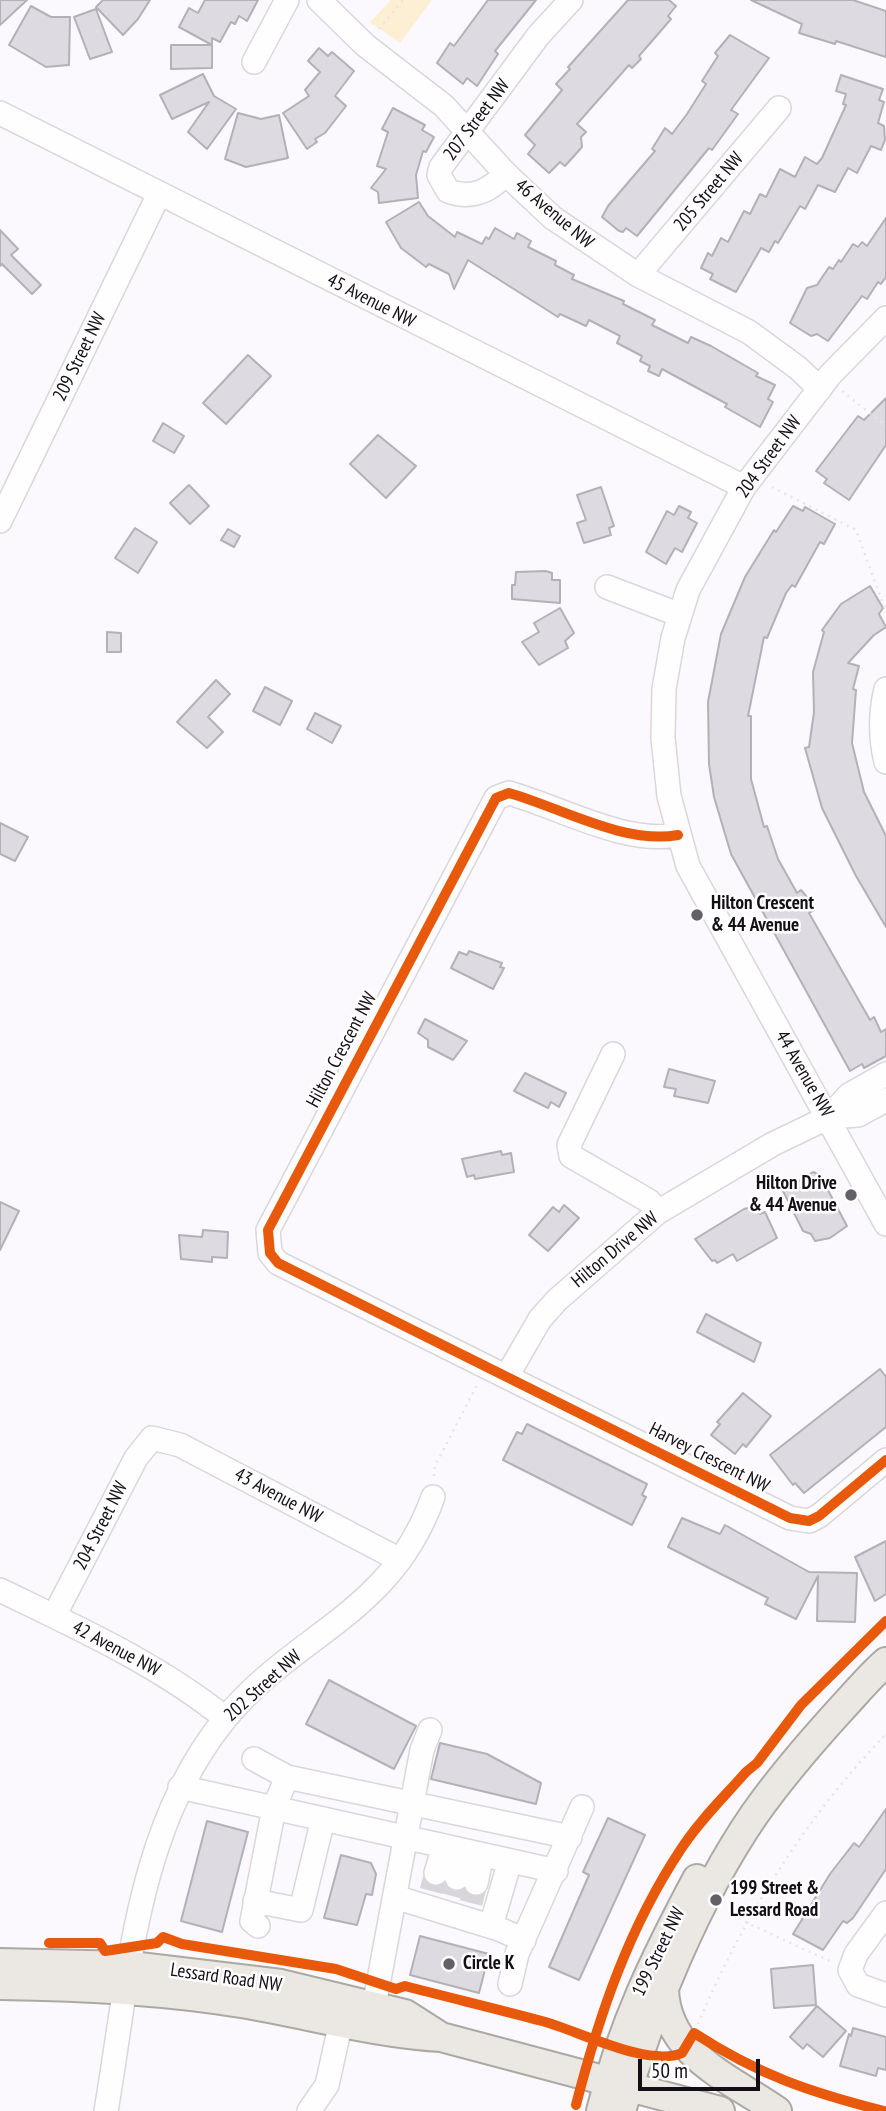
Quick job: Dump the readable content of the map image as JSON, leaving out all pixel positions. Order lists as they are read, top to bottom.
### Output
{
  "streets": {
    "main road": ["199 Street NW", "Lessard Road NW"],
    "street": [
      "207 Street NW",
      "205 Street NW",
      "46 Avenue NW",
      "45 Avenue NW",
      "209 Street NW",
      "204 Street NW",
      "Hilton Crescent NW",
      "44 Avenue NW",
      "Hilton Drive NW",
      "Harvey Crescent NW",
      "43 Avenue NW",
      "42 Avenue NW",
      "202 Street NW"
    ]
  },
  "crossings": [
    ["207 Street NW", "46 Avenue NW"],
    ["205 Street NW", "46 Avenue NW"],
    ["46 Avenue NW", "204 Street NW"],
    ["45 Avenue NW", "209 Street NW"],
    ["45 Avenue NW", "204 Street NW"],
    ["204 Street NW", "Hilton Crescent NW"],
    ["204 Street NW", "44 Avenue NW"],
    ["204 Street NW", "43 Avenue NW"],
    ["204 Street NW", "42 Avenue NW"],
    ["Hilton Crescent NW", "Hilton Drive NW"],
    ["Hilton Crescent NW", "Harvey Crescent NW"],
    ["44 Avenue NW", "Hilton Drive NW"],
    ["Hilton Drive NW", "Harvey Crescent NW"],
    ["43 Avenue NW", "202 Street NW"],
    ["42 Avenue NW", "202 Street NW"],
    ["202 Street NW", "Lessard Road NW"],
    ["199 Street NW", "Lessard Road NW"]
  ],
  "places": [
    "Hilton Crescent & 44 Avenue",
    "Hilton Drive & 44 Avenue",
    "199 Street & Lessard Road",
    "Circle K"
  ],
  "scale_bar": "50 m"
}
